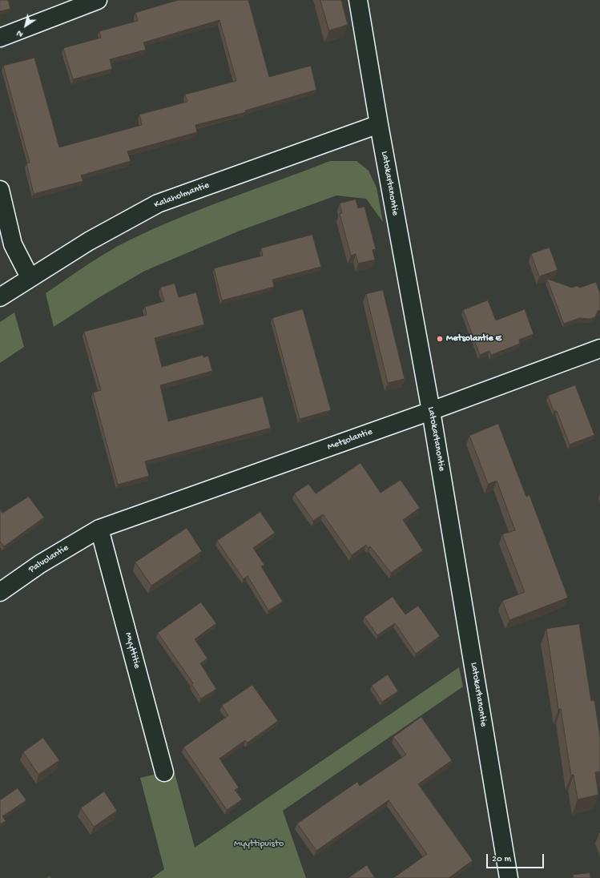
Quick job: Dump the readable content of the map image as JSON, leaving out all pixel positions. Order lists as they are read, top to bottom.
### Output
{
  "streets": {
    "street": [
      "Latokartanontie",
      "Kalaholmantie",
      "Metsolantie",
      "Palvolantie",
      "Myyttitie"
    ]
  },
  "crossings": [
    ["Latokartanontie", "Kalaholmantie"],
    ["Latokartanontie", "Metsolantie"],
    ["Metsolantie", "Palvolantie"],
    ["Metsolantie", "Myyttitie"],
    ["Palvolantie", "Myyttitie"]
  ],
  "parks": ["Myyttipuisto"],
  "places": ["Metsolantie E"],
  "scale_bar": "20 m",
  "north": "bottom left"
}
